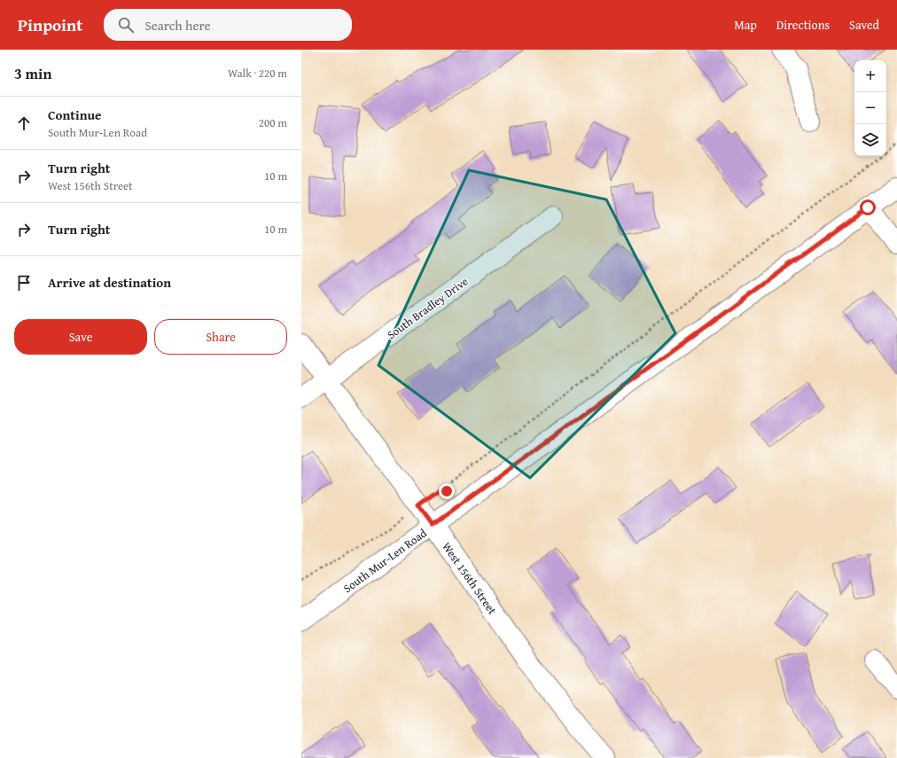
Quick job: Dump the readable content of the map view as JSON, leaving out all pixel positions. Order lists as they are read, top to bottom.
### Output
{
  "streets": {
    "street": ["South Bradley Drive", "South Mur-Len Road", "West 156th Street"]
  },
  "crossings": [
    ["South Bradley Drive", "West 156th Street"],
    ["South Mur-Len Road", "West 156th Street"]
  ],
  "page": {
    "header": "Pinpoint",
    "search": "Search here",
    "nav": ["Map", "Directions", "Saved"],
    "heading": ["3 min", "Walk · 220 m"],
    "map_buttons": ["+", "−"],
    "list": [
      ["Continue", "South Mur-Len Road", "200 m"],
      ["Turn right", "West 156th Street", "10 m"],
      ["Turn right", "10 m"],
      "Arrive at destination"
    ],
    "buttons": ["Save", "Share"]
  }
}
